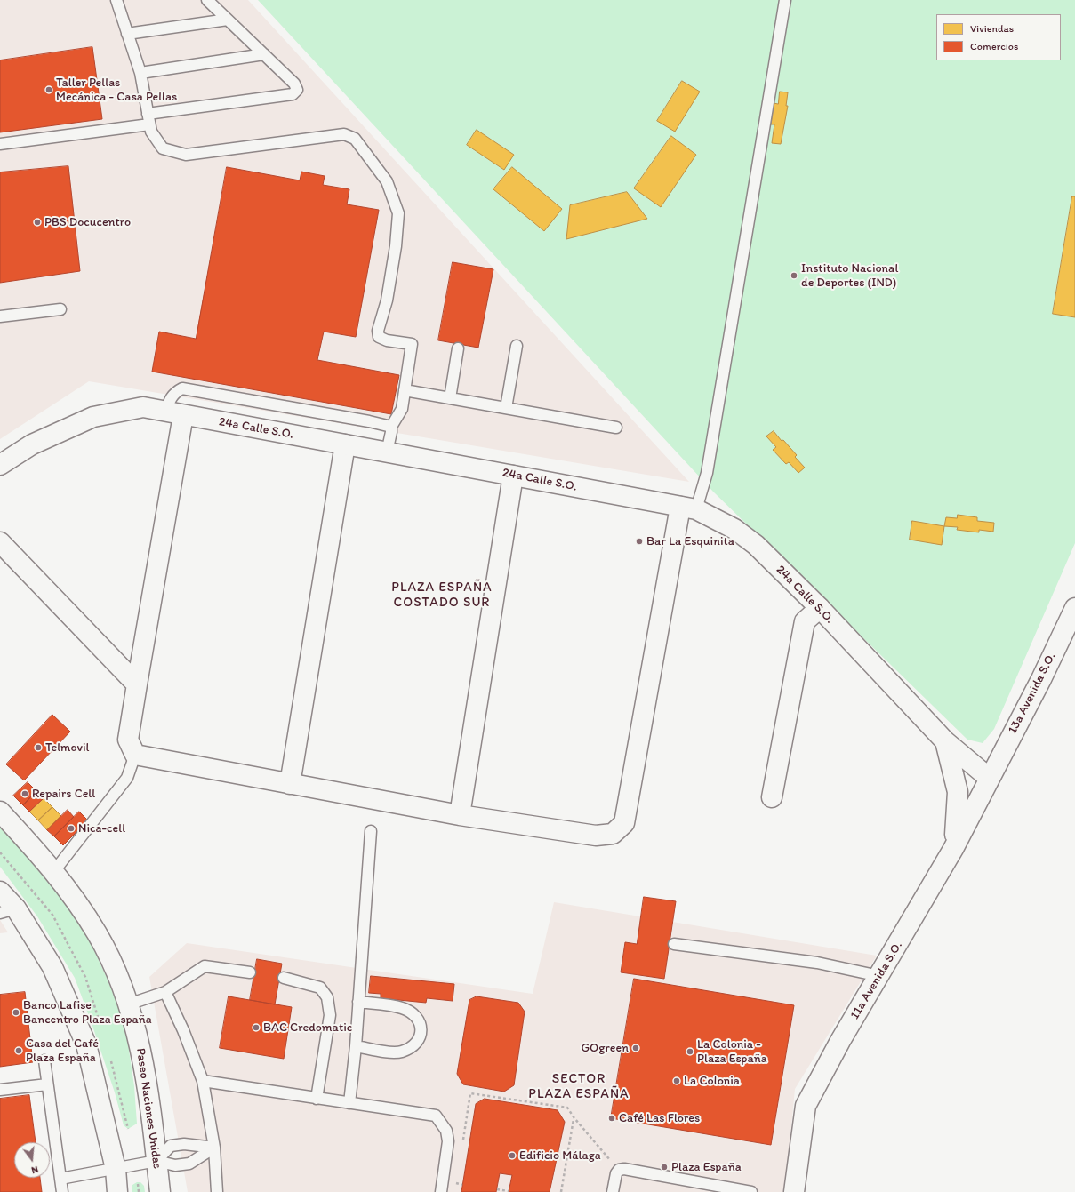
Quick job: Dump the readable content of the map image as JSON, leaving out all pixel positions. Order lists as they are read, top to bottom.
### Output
{
  "streets": {
    "street": [
      "24a Calle S.O.",
      "13a Avenida S.O.",
      "11a Avenida S.O.",
      "Paseo Naciones Unidas"
    ]
  },
  "crossings": [
    ["24a Calle S.O.", "13a Avenida S.O."],
    ["24a Calle S.O.", "11a Avenida S.O."],
    ["13a Avenida S.O.", "11a Avenida S.O."]
  ],
  "districts": ["PLAZA ESPAÑA COSTADO SUR", "SECTOR PLAZA ESPAÑA"],
  "places": [
    "Taller Pellas Mecánica - Casa Pellas",
    "PBS Docucentro",
    "Instituto Nacional de Deportes (IND)",
    "Bar La Esquinita",
    "Telmovil",
    "Repairs Cell",
    "Nica-cell",
    "Banco Lafise Bancentro Plaza España",
    "BAC Credomatic",
    "GOgreen",
    "Casa del Café Plaza España",
    "La Colonia - Plaza España",
    "La Colonia",
    "Café Las Flores",
    "Edificio Málaga",
    "Plaza España"
  ],
  "legend": ["Viviendas", "Comercios"],
  "north": "bottom"
}
